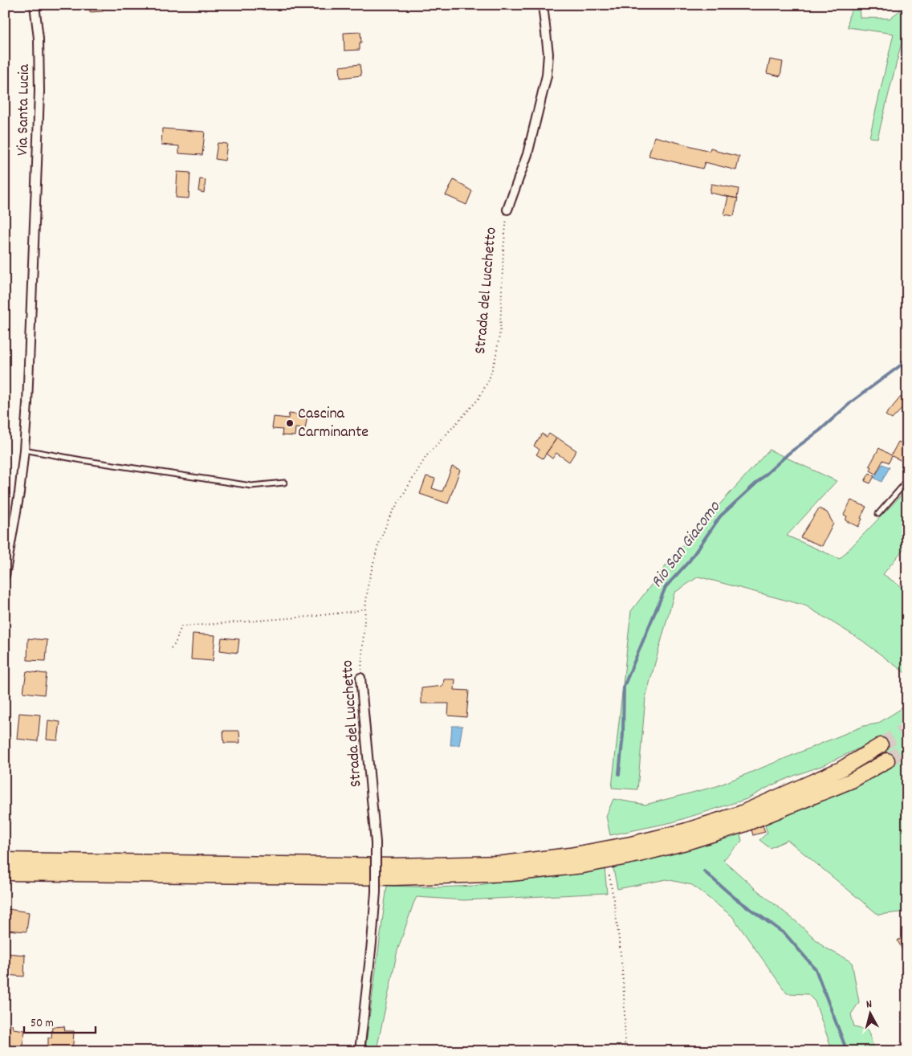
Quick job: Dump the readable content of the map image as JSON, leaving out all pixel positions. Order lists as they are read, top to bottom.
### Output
{
  "streets": {
    "street": ["Via Santa Lucia", "Strada del Lucchetto"]
  },
  "water": ["Rio San Giacomo"],
  "places": ["Cascina Carminante"],
  "scale_bar": "50 m",
  "north": "top"
}
